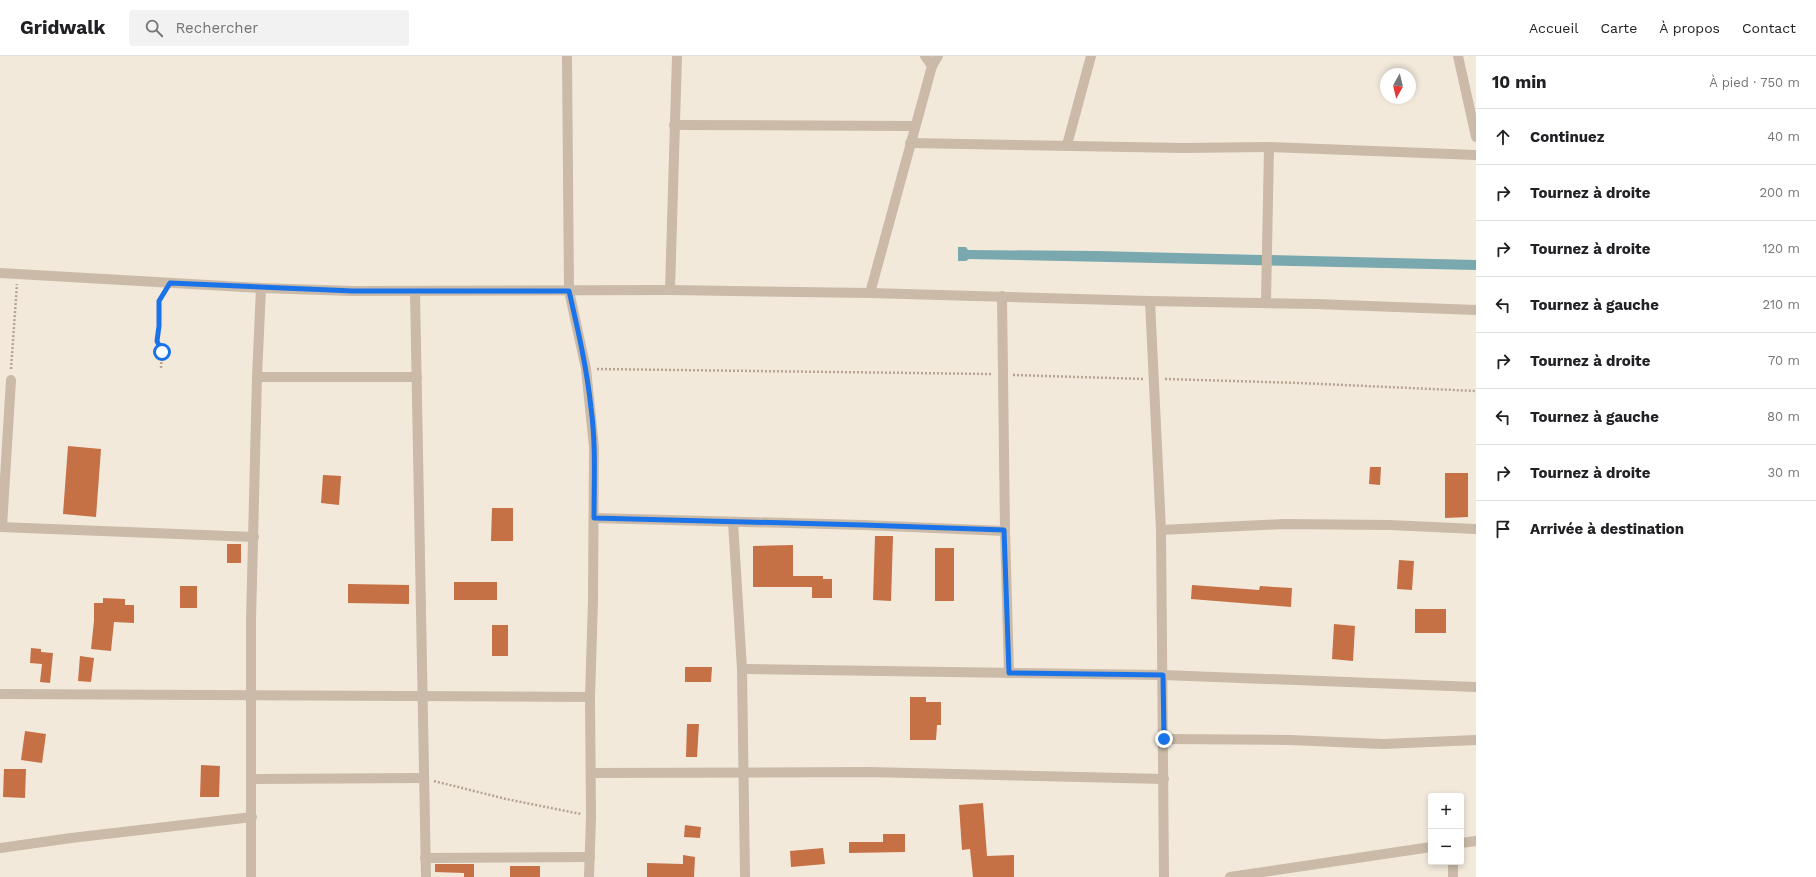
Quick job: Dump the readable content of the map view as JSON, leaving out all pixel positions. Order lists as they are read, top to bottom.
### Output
{
  "north": "bottom",
  "page": {
    "header": "Gridwalk",
    "search": "Rechercher",
    "nav": [
      "Accueil",
      "Carte",
      "À propos",
      "Contact"
    ],
    "heading": ["10 min", "À pied · 750 m"],
    "list": [
      ["Continuez", "40 m"],
      ["Tournez à droite", "200 m"],
      ["Tournez à droite", "120 m"],
      ["Tournez à gauche", "210 m"],
      ["Tournez à droite", "70 m"],
      ["Tournez à gauche", "80 m"],
      ["Tournez à droite", "30 m"],
      "Arrivée à destination"
    ],
    "map_buttons": ["+", "−"]
  }
}
